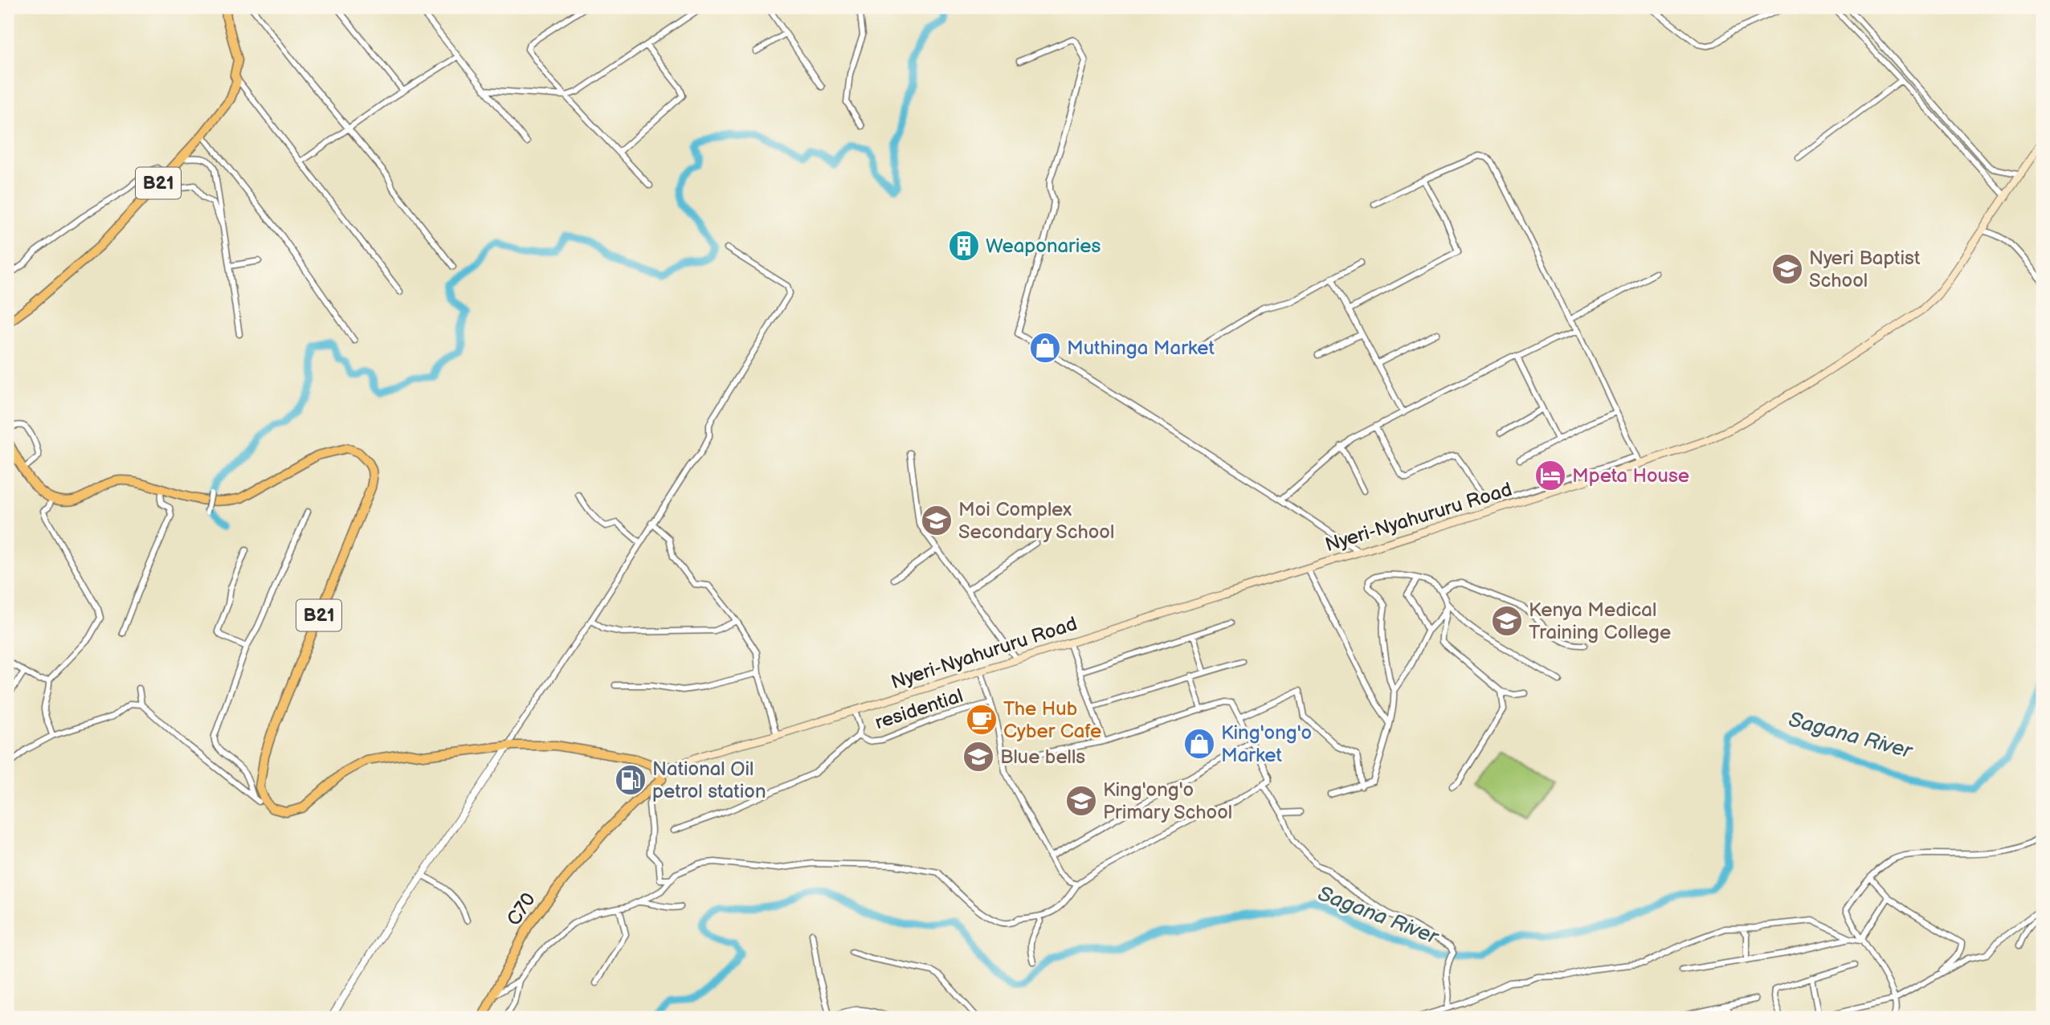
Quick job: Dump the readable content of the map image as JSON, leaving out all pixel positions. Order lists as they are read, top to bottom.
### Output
{
  "streets": {
    "highway": ["B21", "C70"],
    "main road": ["Nyeri-Nyahururu Road"],
    "street": ["residential"]
  },
  "crossings": [
    ["B21", "Nyeri-Nyahururu Road"],
    ["Nyeri-Nyahururu Road", "C70"]
  ],
  "water": ["Sagana River"],
  "places": {
    "building": ["Weaponaries"],
    "school or university": [
      "Nyeri Baptist School",
      "Moi Complex Secondary School",
      "Kenya Medical Training College",
      "Blue bells",
      "King'ong'o Primary School"
    ],
    "shop": ["Muthinga Market", "King'ong'o Market"],
    "hotel": ["Mpeta House"],
    "cafe": ["The Hub Cyber Cafe"],
    "fuel station": ["National Oil petrol station"]
  }
}
